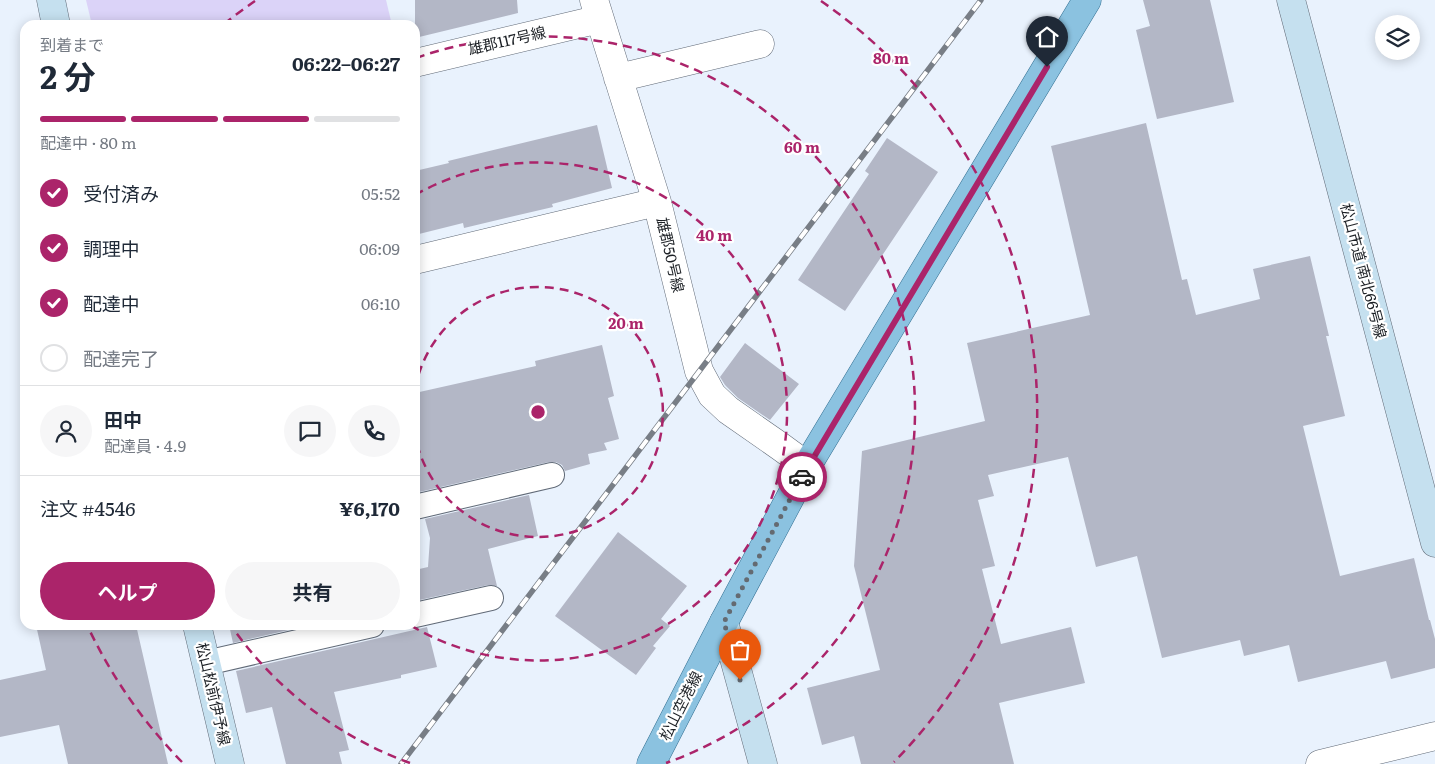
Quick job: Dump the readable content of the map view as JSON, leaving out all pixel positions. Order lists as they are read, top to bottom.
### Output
{
  "streets": {
    "main road": ["松山空港線"],
    "street": [
      "雄郡117号線",
      "雄郡50号線",
      "松山市道 南北66号線",
      "松山松前伊予線"
    ]
  },
  "crossings": [
    ["雄郡117号線", "雄郡50号線"],
    ["雄郡50号線", "松山空港線"]
  ],
  "page": {
    "heading": ["2 分", "到着まで", "06:22–06:27"],
    "panel": [
      "田中",
      "配達員 · 4.9",
      "注文 #4546",
      "¥6,170"
    ],
    "bar": "配達中 · 80 m",
    "list": [
      ["受付済み", "05:52"],
      ["調理中", "06:09"],
      ["配達中", "06:10"],
      "配達完了"
    ],
    "buttons": ["ヘルプ", "共有"]
  },
  "rings": [
    "80 m",
    "60 m",
    "40 m",
    "20 m"
  ]
}
